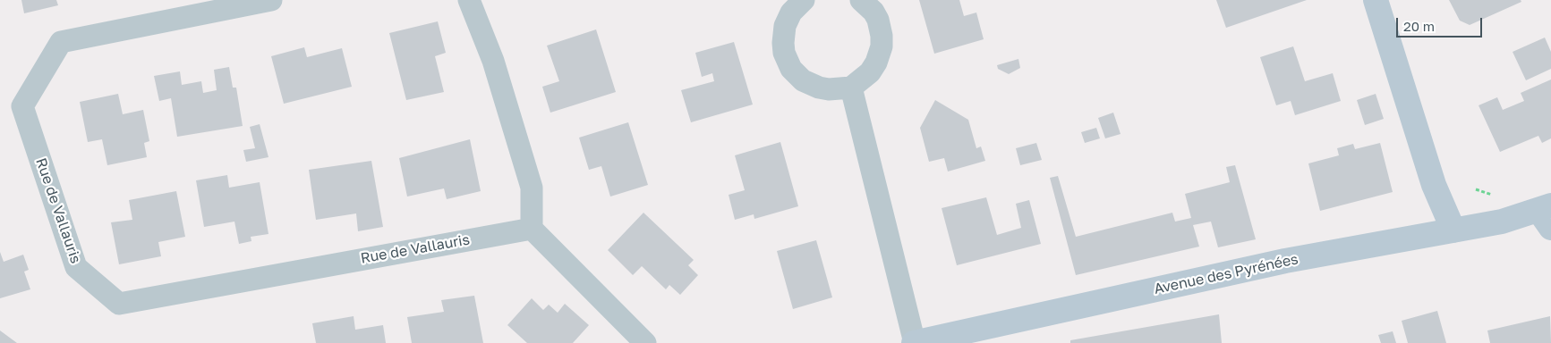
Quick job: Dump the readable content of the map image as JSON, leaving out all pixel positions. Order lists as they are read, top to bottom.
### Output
{
  "streets": {
    "main road": ["Avenue des Pyrénées"],
    "street": ["Rue de Vallauris"]
  },
  "scale_bar": "20 m"
}
